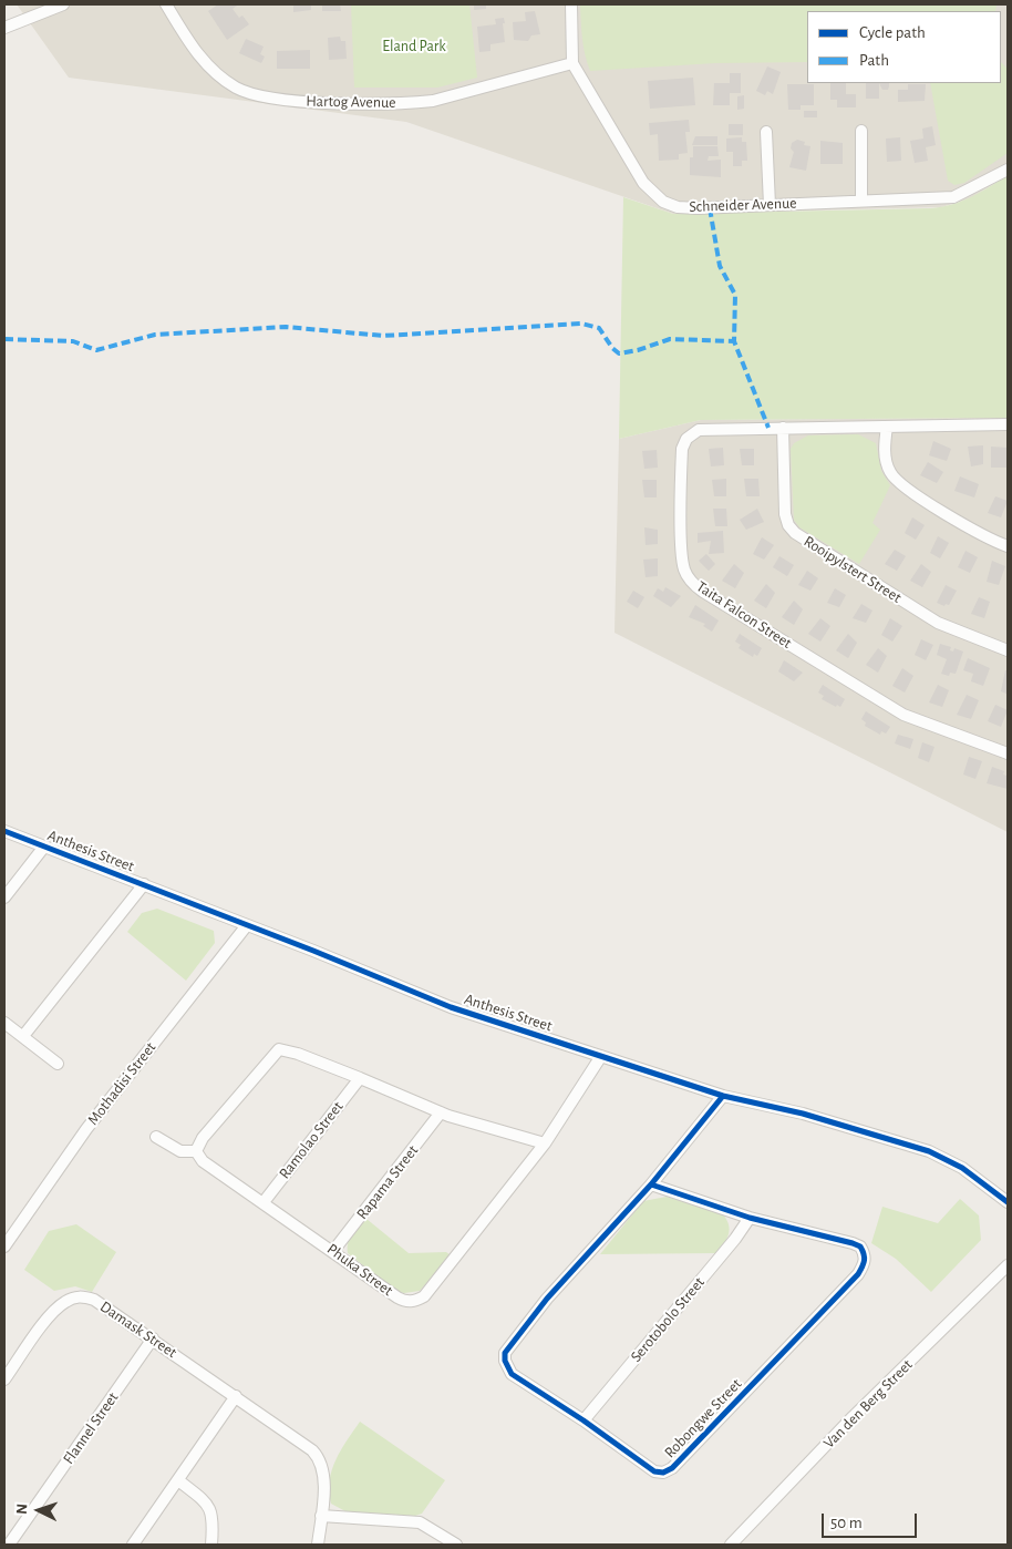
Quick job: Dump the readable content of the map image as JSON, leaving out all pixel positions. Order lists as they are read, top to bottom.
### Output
{
  "streets": {
    "street": [
      "Hartog Avenue",
      "Schneider Avenue",
      "Rooipylstert Street",
      "Taita Falcon Street",
      "Anthesis Street",
      "Mothadisi Street",
      "Ramolao Street",
      "Rapama Street",
      "Phuka Street",
      "Serotobolo Street",
      "Damask Street",
      "Van den Berg Street",
      "Robongwe Street",
      "Flannel Street"
    ]
  },
  "crossings": [
    ["Hartog Avenue", "Schneider Avenue"],
    ["Rooipylstert Street", "Taita Falcon Street"],
    ["Anthesis Street", "Mothadisi Street"],
    ["Anthesis Street", "Phuka Street"],
    ["Anthesis Street", "Robongwe Street"],
    ["Ramolao Street", "Phuka Street"],
    ["Rapama Street", "Phuka Street"],
    ["Serotobolo Street", "Robongwe Street"],
    ["Damask Street", "Flannel Street"]
  ],
  "parks": ["Eland Park"],
  "legend": ["Cycle path", "Path"],
  "scale_bar": "50 m",
  "north": "left"
}
